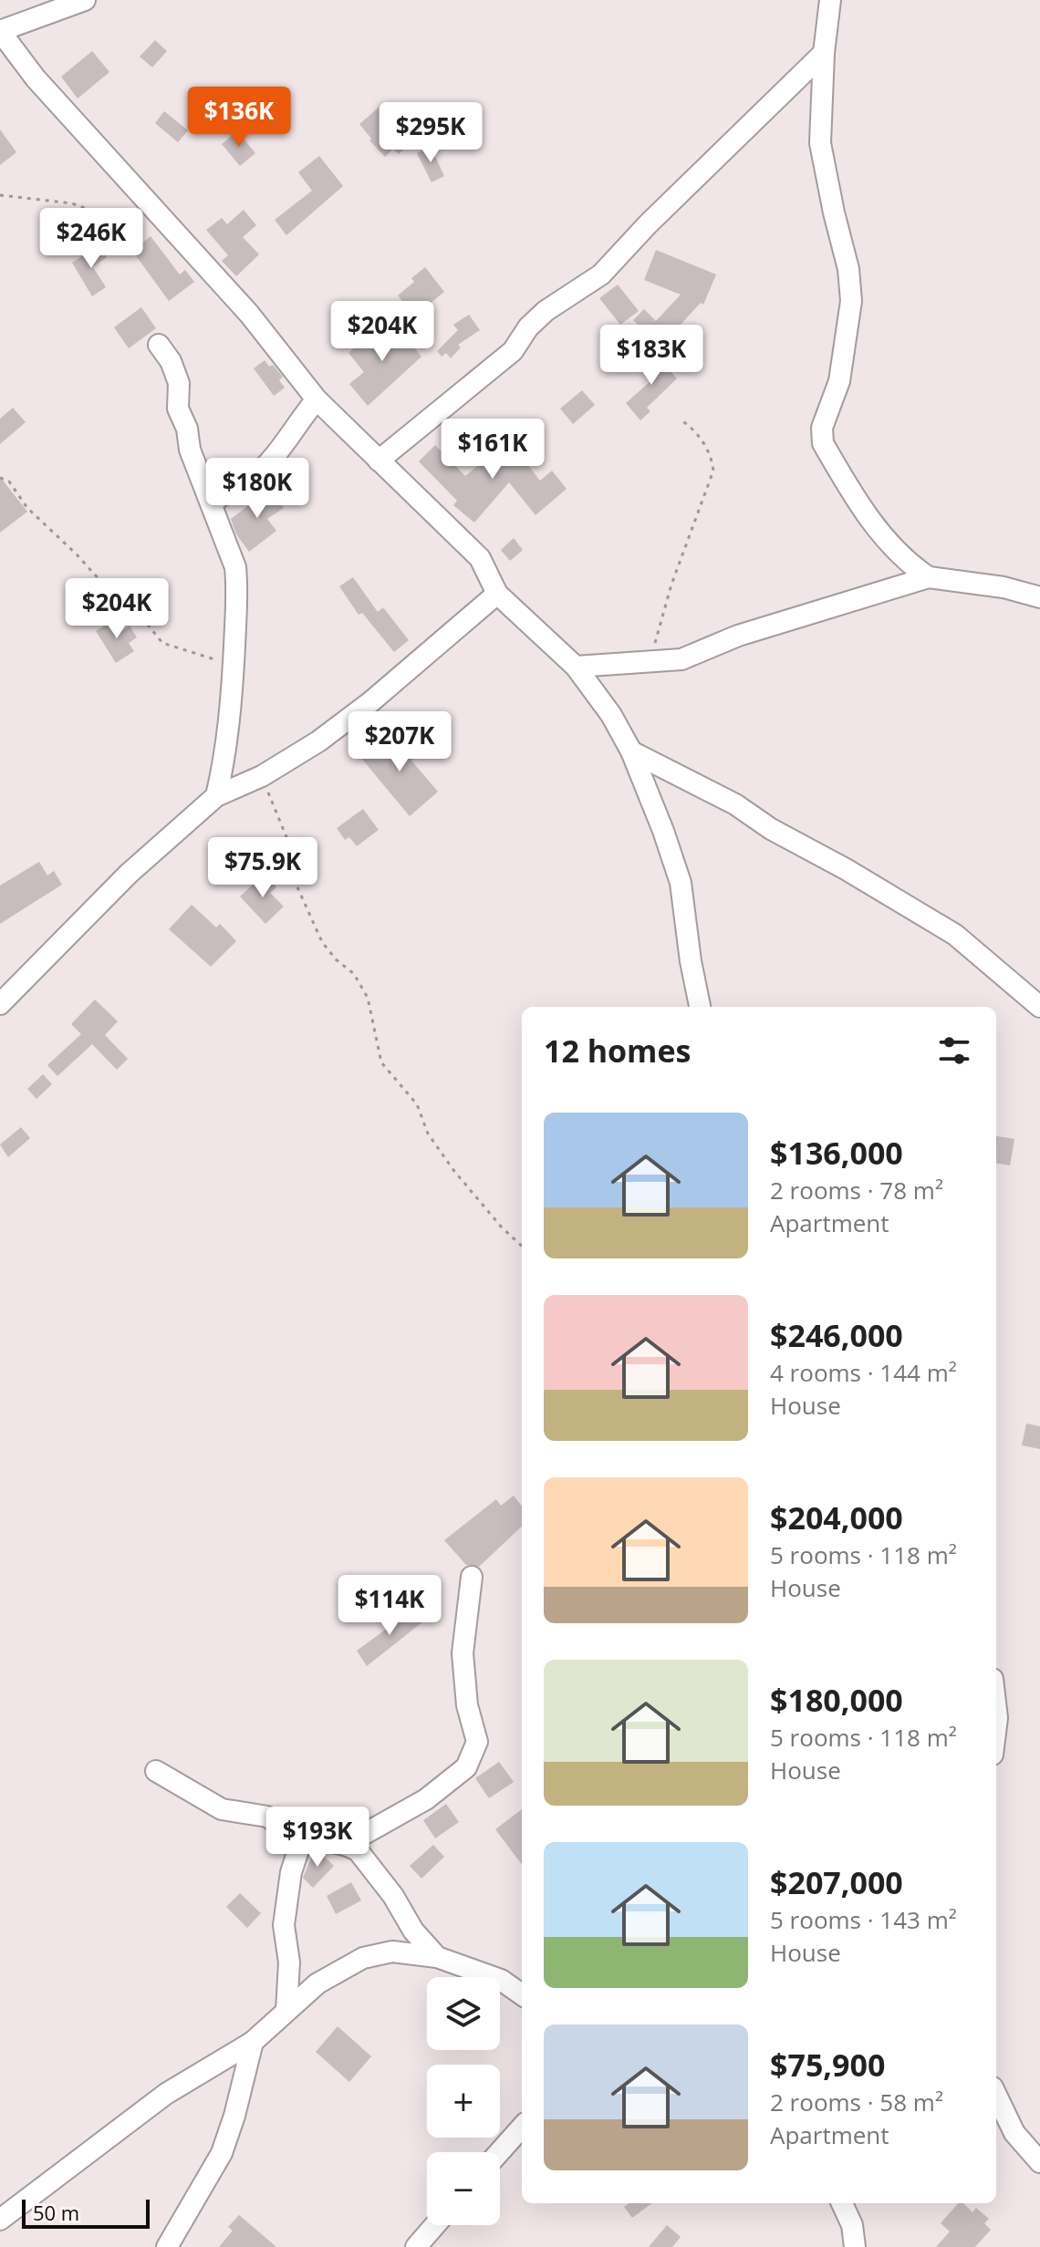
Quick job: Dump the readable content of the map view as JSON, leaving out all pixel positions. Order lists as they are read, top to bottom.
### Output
{
  "scale_bar": "50 m",
  "page": {
    "price": [
      "$136K",
      "$295K",
      "$246K",
      "$204K",
      "$183K",
      "$161K",
      "$180K",
      "$204K",
      "$207K",
      "$75.9K",
      "$114K",
      "$193K"
    ],
    "heading": "12 homes",
    "list": [
      {
        "name": "$136,000",
        "note": "2 rooms · 78 m² · Apartment"
      },
      {
        "name": "$246,000",
        "note": "4 rooms · 144 m² · House"
      },
      {
        "name": "$204,000",
        "note": "5 rooms · 118 m² · House"
      },
      {
        "name": "$180,000",
        "note": "5 rooms · 118 m² · House"
      },
      {
        "name": "$207,000",
        "note": "5 rooms · 143 m² · House"
      },
      {
        "name": "$75,900",
        "note": "2 rooms · 58 m² · Apartment"
      }
    ],
    "map_buttons": ["+", "−"],
    "scale": "50 m"
  }
}
